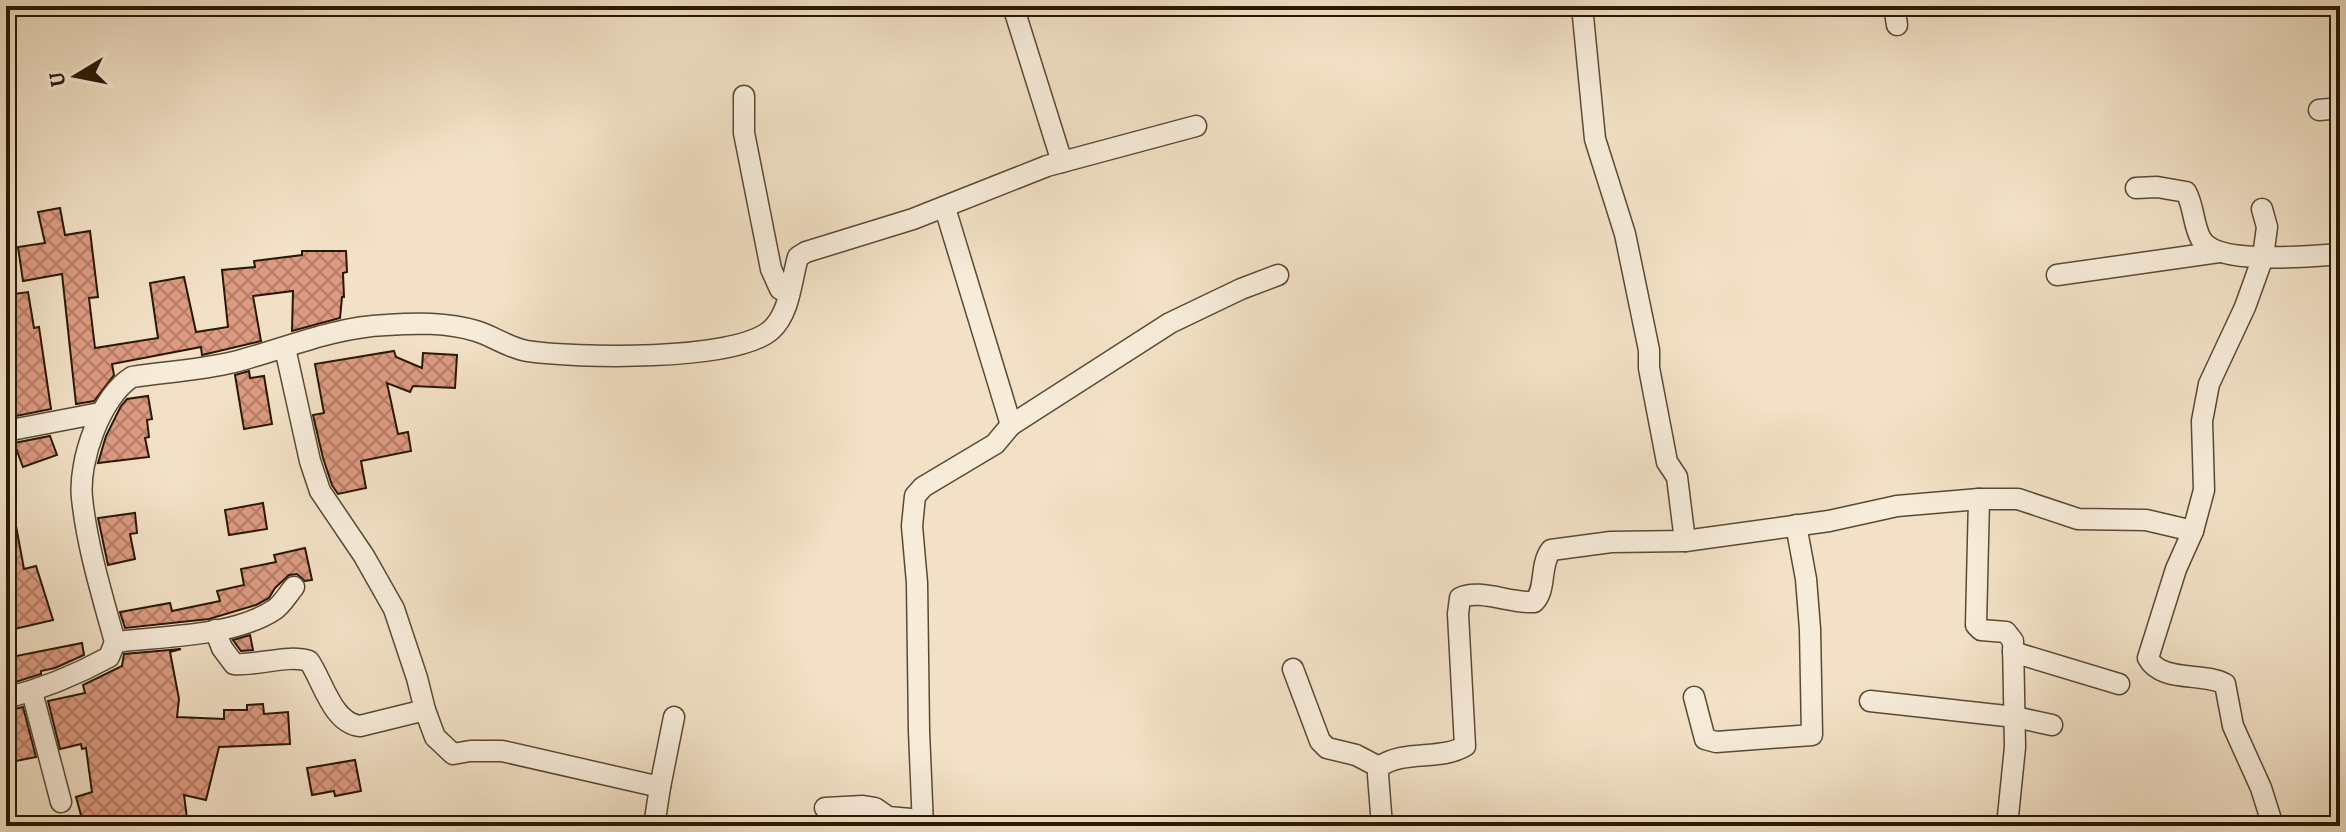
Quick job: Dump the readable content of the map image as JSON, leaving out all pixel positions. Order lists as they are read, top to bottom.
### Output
{
  "north": "left"
}
